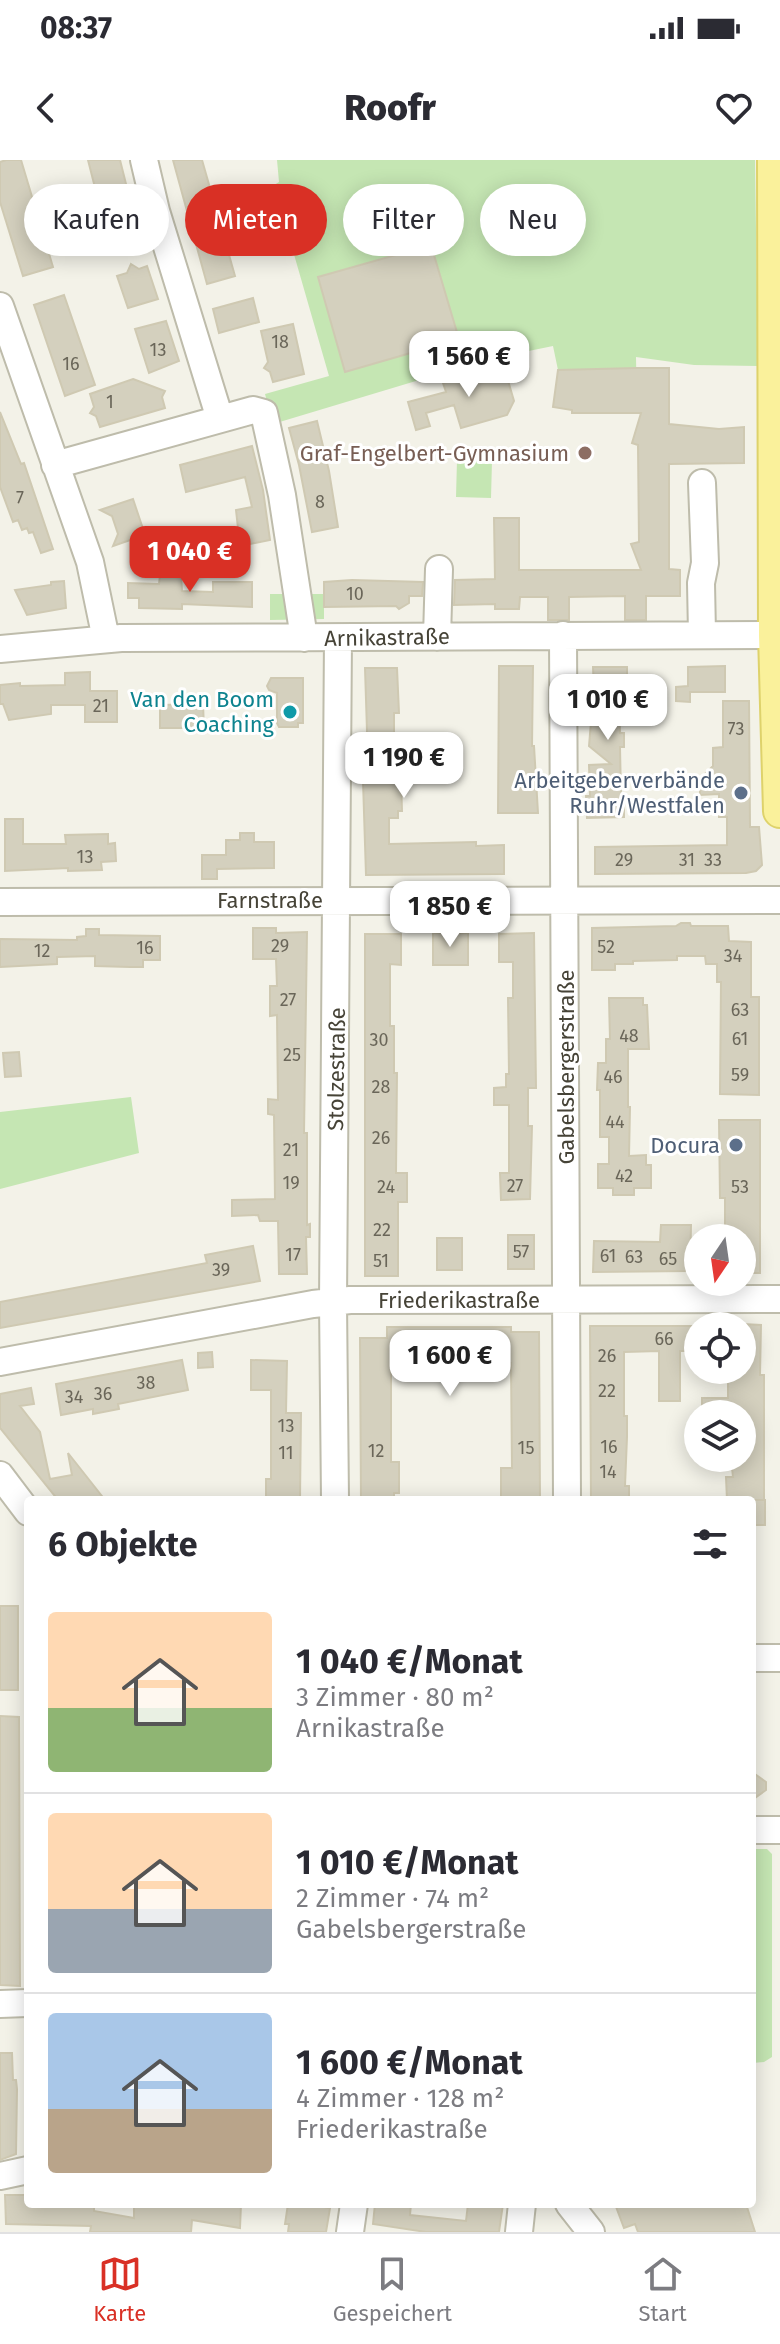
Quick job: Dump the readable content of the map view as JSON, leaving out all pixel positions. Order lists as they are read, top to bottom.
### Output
{
  "streets": {
    "street": [
      "Arnikastraße",
      "Farnstraße",
      "Gabelsbergerstraße",
      "Stolzestraße",
      "Friederikastraße"
    ]
  },
  "crossings": [
    ["Arnikastraße", "Gabelsbergerstraße"],
    ["Arnikastraße", "Stolzestraße"],
    ["Farnstraße", "Gabelsbergerstraße"],
    ["Farnstraße", "Stolzestraße"],
    ["Gabelsbergerstraße", "Friederikastraße"],
    ["Stolzestraße", "Friederikastraße"]
  ],
  "places": [
    "Graf-Engelbert-Gymnasium",
    "Van den Boom Coaching",
    "Arbeitgeberverbände Ruhr/Westfalen",
    "Docura"
  ],
  "house_numbers": [
    "18",
    "13",
    "16",
    "1",
    "7",
    "8",
    "10",
    "21",
    "73",
    "13",
    "29",
    "31",
    "33",
    "29",
    "52",
    "16",
    "12",
    "34",
    "27",
    "63",
    "48",
    "61",
    "30",
    "25",
    "59",
    "46",
    "28",
    "44",
    "26",
    "21",
    "42",
    "19",
    "27",
    "24",
    "53",
    "22",
    "57",
    "17",
    "61",
    "63",
    "65",
    "51",
    "39",
    "66",
    "26",
    "38",
    "22",
    "36",
    "34",
    "13",
    "16",
    "15",
    "12",
    "11",
    "14"
  ],
  "north": "bottom",
  "page": {
    "status": "08:37",
    "header": "Roofr",
    "chip": [
      "Kaufen",
      "Mieten",
      "Filter",
      "Neu"
    ],
    "price": [
      "1 560 €",
      "1 040 €",
      "1 010 €",
      "1 190 €",
      "1 850 €",
      "1 600 €"
    ],
    "heading": "6 Objekte",
    "list": [
      {
        "name": "1 040 €/Monat",
        "note": "3 Zimmer · 80 m² · Arnikastraße"
      },
      {
        "name": "1 010 €/Monat",
        "note": "2 Zimmer · 74 m² · Gabelsbergerstraße"
      },
      {
        "name": "1 600 €/Monat",
        "note": "4 Zimmer · 128 m² · Friederikastraße"
      }
    ],
    "tabs": ["Karte", "Gespeichert", "Start"]
  }
}
